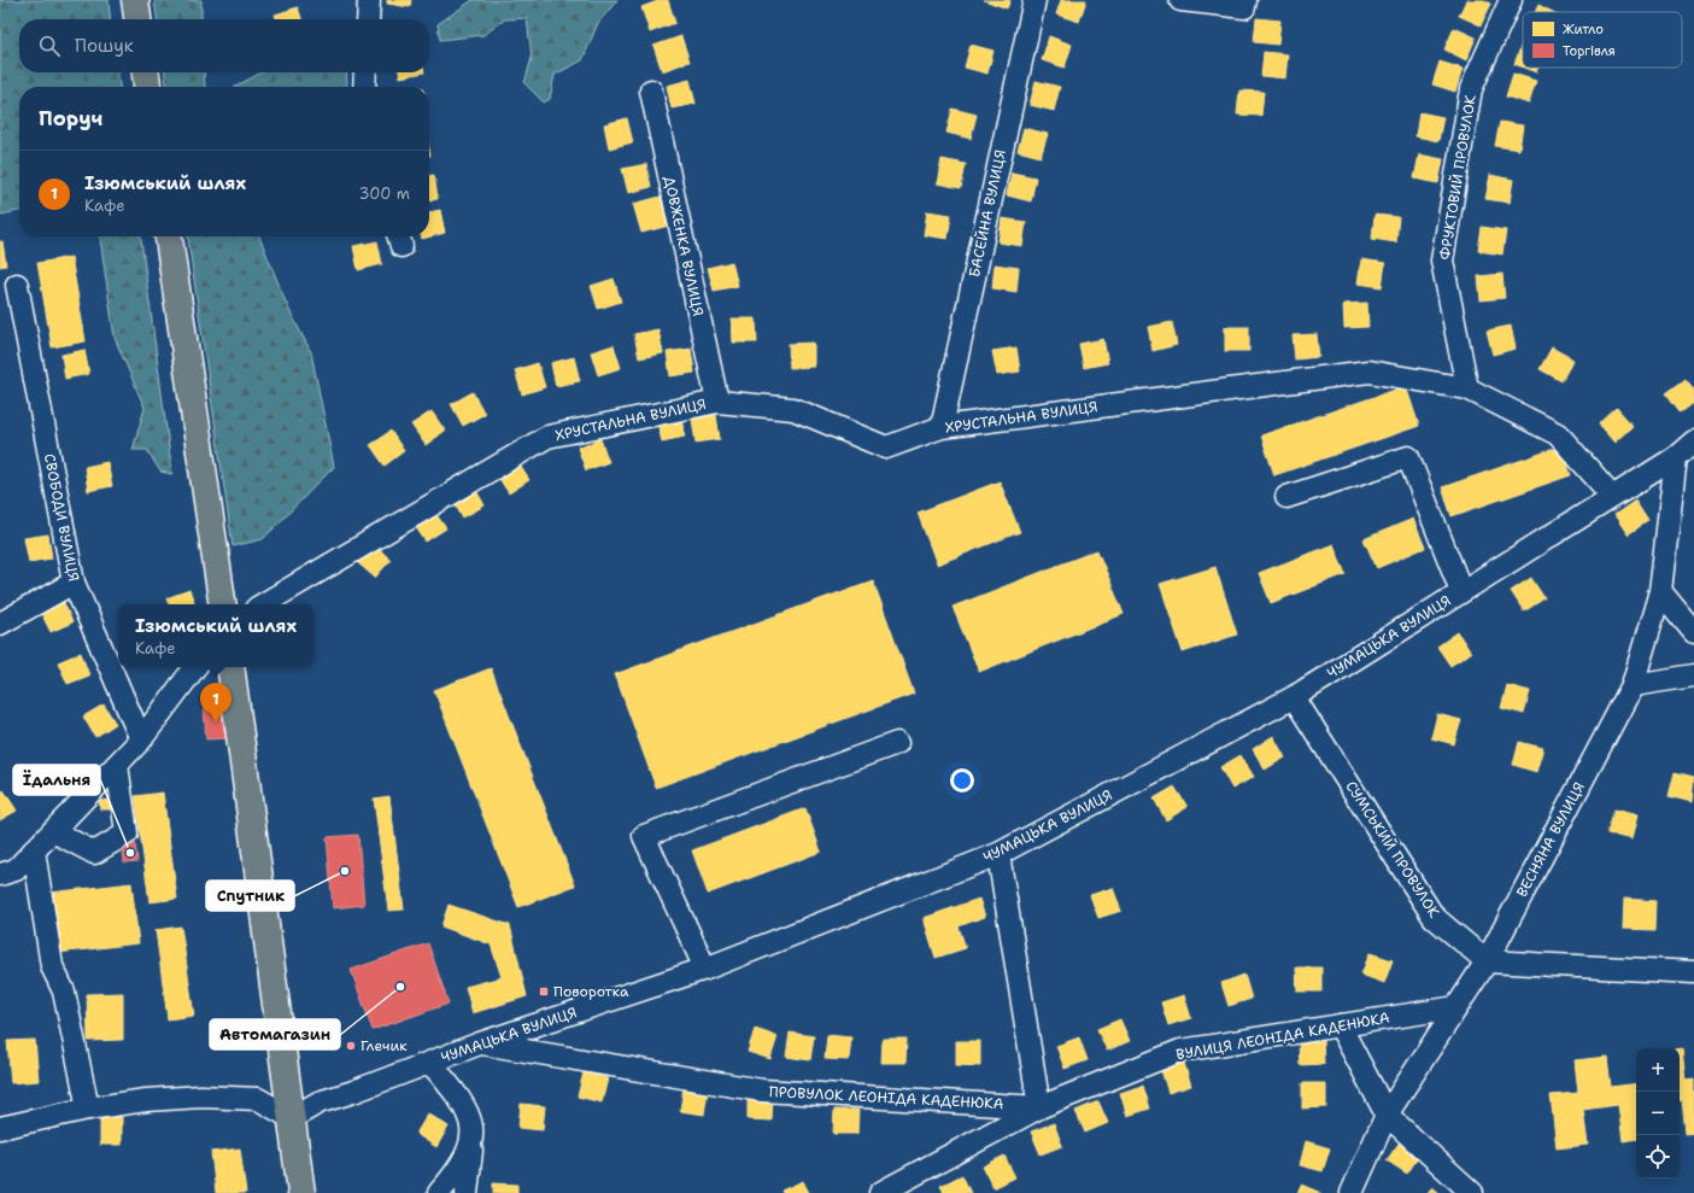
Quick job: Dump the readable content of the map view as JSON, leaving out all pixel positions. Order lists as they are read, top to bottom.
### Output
{
  "streets": {
    "street": [
      "ФРУКТОВИЙ ПРОВУЛОК",
      "БАСЕЙНА ВУЛИЦЯ",
      "ДОВЖЕНКА ВУЛИЦЯ",
      "ХРУСТАЛЬНА ВУЛИЦЯ",
      "СВОБОДИ ВУЛИЦЯ",
      "ЧУМАЦЬКА ВУЛИЦЯ",
      "ВЕСНЯНА ВУЛИЦЯ",
      "СУМСЬКИЙ ПРОВУЛОК",
      "ВУЛИЦЯ ЛЕОНІДА КАДЕНЮКА",
      "ПРОВУЛОК ЛЕОНІДА КАДЕНЮКА"
    ]
  },
  "crossings": [
    ["ФРУКТОВИЙ ПРОВУЛОК", "ХРУСТАЛЬНА ВУЛИЦЯ"],
    ["БАСЕЙНА ВУЛИЦЯ", "ХРУСТАЛЬНА ВУЛИЦЯ"],
    ["ДОВЖЕНКА ВУЛИЦЯ", "ХРУСТАЛЬНА ВУЛИЦЯ"],
    ["ХРУСТАЛЬНА ВУЛИЦЯ", "ЧУМАЦЬКА ВУЛИЦЯ"],
    ["ЧУМАЦЬКА ВУЛИЦЯ", "ВЕСНЯНА ВУЛИЦЯ"],
    ["ЧУМАЦЬКА ВУЛИЦЯ", "СУМСЬКИЙ ПРОВУЛОК"],
    ["ЧУМАЦЬКА ВУЛИЦЯ", "ПРОВУЛОК ЛЕОНІДА КАДЕНЮКА"],
    ["ВЕСНЯНА ВУЛИЦЯ", "СУМСЬКИЙ ПРОВУЛОК"],
    ["ВЕСНЯНА ВУЛИЦЯ", "ВУЛИЦЯ ЛЕОНІДА КАДЕНЮКА"],
    ["ВУЛИЦЯ ЛЕОНІДА КАДЕНЮКА", "ПРОВУЛОК ЛЕОНІДА КАДЕНЮКА"]
  ],
  "places": {
    "other": [
      "Їдальня",
      "Спутник",
      "Автомагазин",
      "Глечик"
    ],
    "transit": ["Поворотка"]
  },
  "legend": ["Житло", "Торгівля"],
  "page": {
    "search": "Пошук",
    "heading": "Поруч",
    "list": [
      {
        "mark": "1",
        "name": "Ізюмський шлях",
        "note": "Кафе",
        "value": "300 m"
      }
    ],
    "popup": ["Ізюмський шлях", "Кафе"],
    "pins": "1",
    "map_buttons": ["+", "−"]
  }
}
